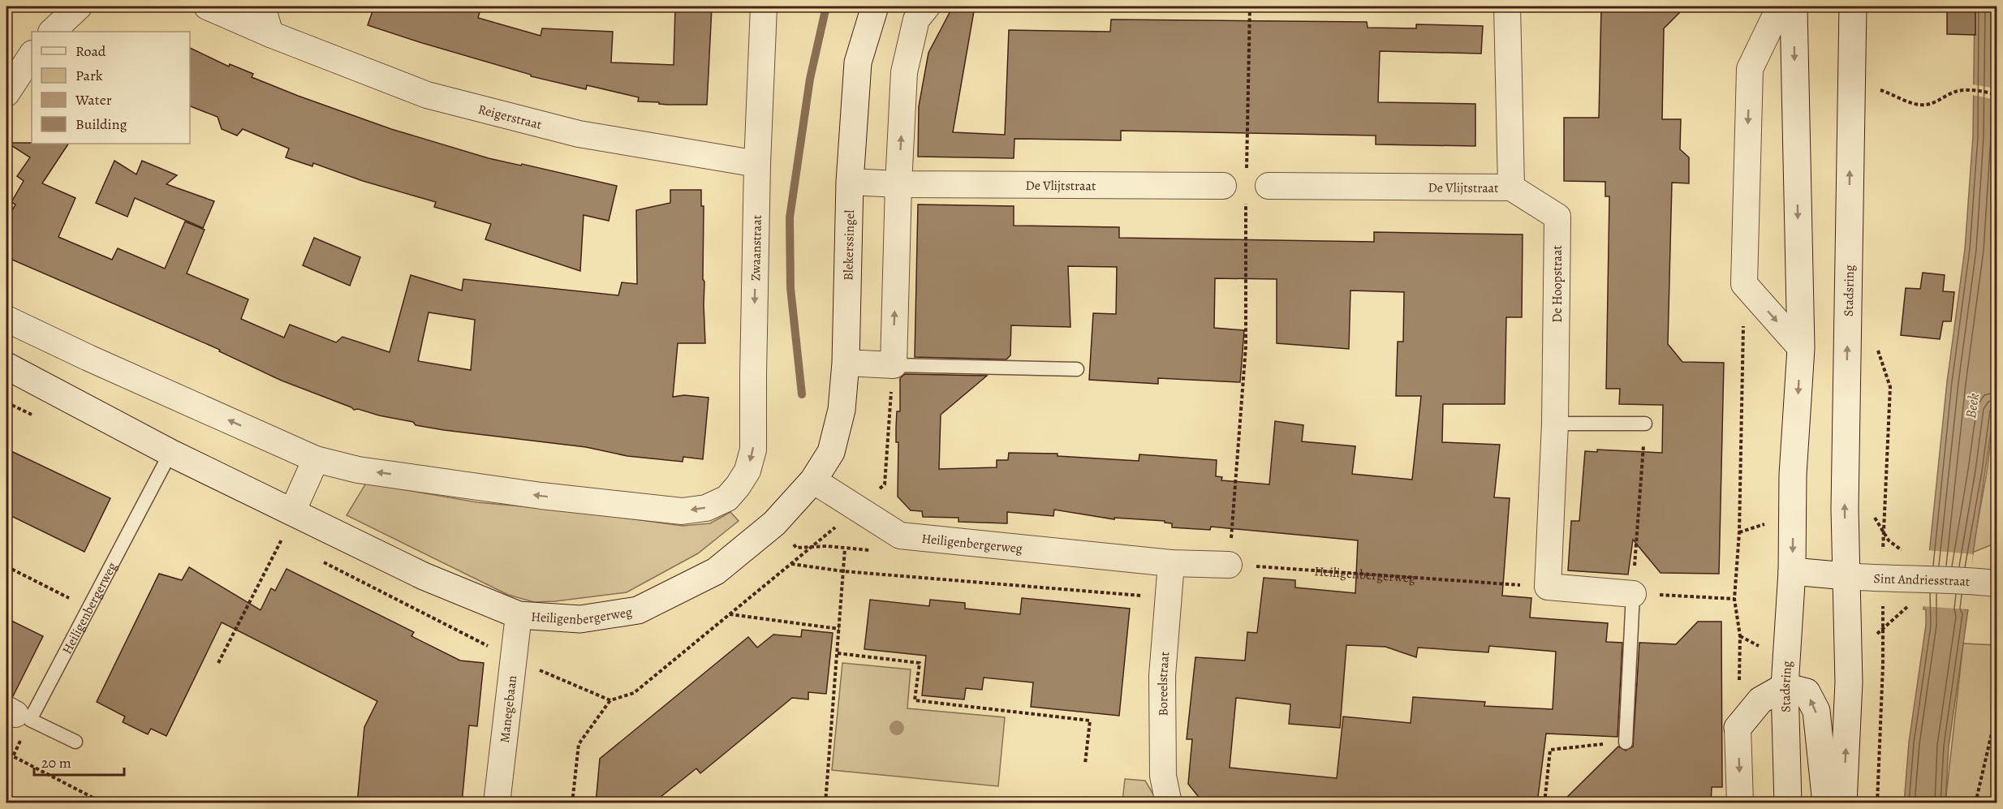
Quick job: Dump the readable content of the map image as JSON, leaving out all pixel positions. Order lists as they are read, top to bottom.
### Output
{
  "streets": {
    "main road": ["Blekerssingel", "Stadsring", "Heiligenbergerweg"],
    "street": [
      "Reigerstraat",
      "De Vlijtstraat",
      "Zwaanstraat",
      "De Hoopstraat",
      "Sint Andriesstraat",
      "Boreelstraat",
      "Manegebaan"
    ]
  },
  "crossings": [
    ["Reigerstraat", "Zwaanstraat"],
    ["De Vlijtstraat", "Blekerssingel"],
    ["De Vlijtstraat", "De Hoopstraat"],
    ["Blekerssingel", "Heiligenbergerweg"],
    ["De Hoopstraat", "Heiligenbergerweg"],
    ["Stadsring", "Sint Andriesstraat"],
    ["Heiligenbergerweg", "Boreelstraat"],
    ["Heiligenbergerweg", "Manegebaan"]
  ],
  "water": ["Beek"],
  "legend": [
    "Road",
    "Park",
    "Water",
    "Building"
  ],
  "scale_bar": "20 m"
}
